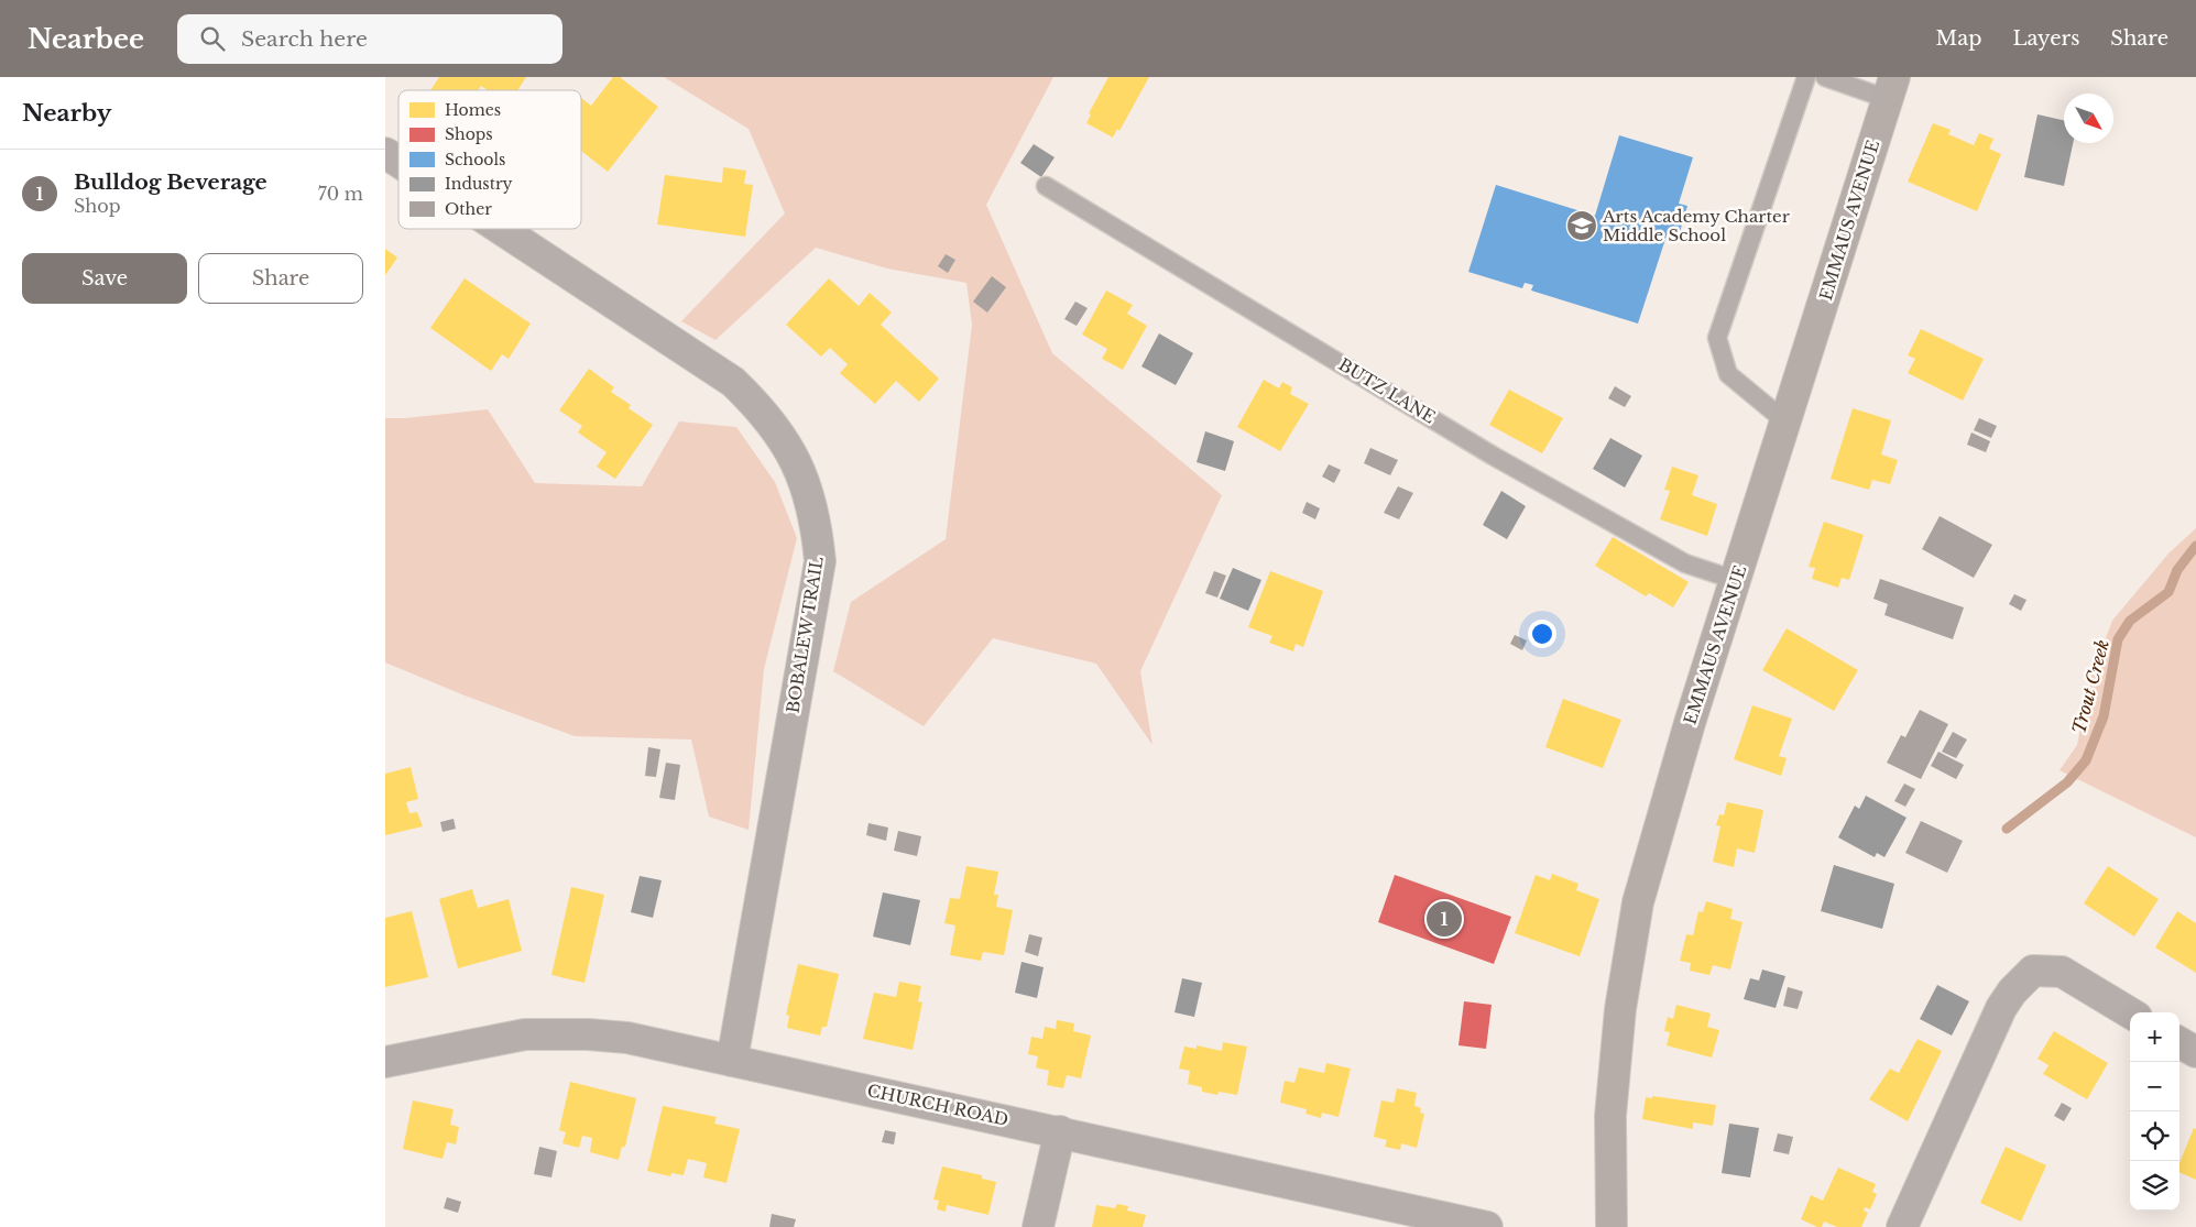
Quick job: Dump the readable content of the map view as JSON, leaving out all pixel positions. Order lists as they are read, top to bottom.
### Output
{
  "streets": {
    "main road": ["EMMAUS AVENUE"],
    "street": ["BOBALEW TRAIL", "CHURCH ROAD"],
    "lane": ["BUTZ LANE"]
  },
  "crossings": [
    ["EMMAUS AVENUE", "BUTZ LANE"],
    ["BOBALEW TRAIL", "CHURCH ROAD"]
  ],
  "water": ["Trout Creek"],
  "places": {
    "school or university": ["Arts Academy Charter Middle School"]
  },
  "legend": [
    "Homes",
    "Shops",
    "Schools",
    "Industry",
    "Other"
  ],
  "north": "bottom right",
  "page": {
    "header": "Nearbee",
    "search": "Search here",
    "nav": ["Map", "Layers", "Share"],
    "heading": "Nearby",
    "list": [
      {
        "mark": "1",
        "name": "Bulldog Beverage",
        "note": "Shop",
        "value": "70 m"
      }
    ],
    "buttons": ["Save", "Share"],
    "pins": "1",
    "map_buttons": ["+", "−"]
  }
}
